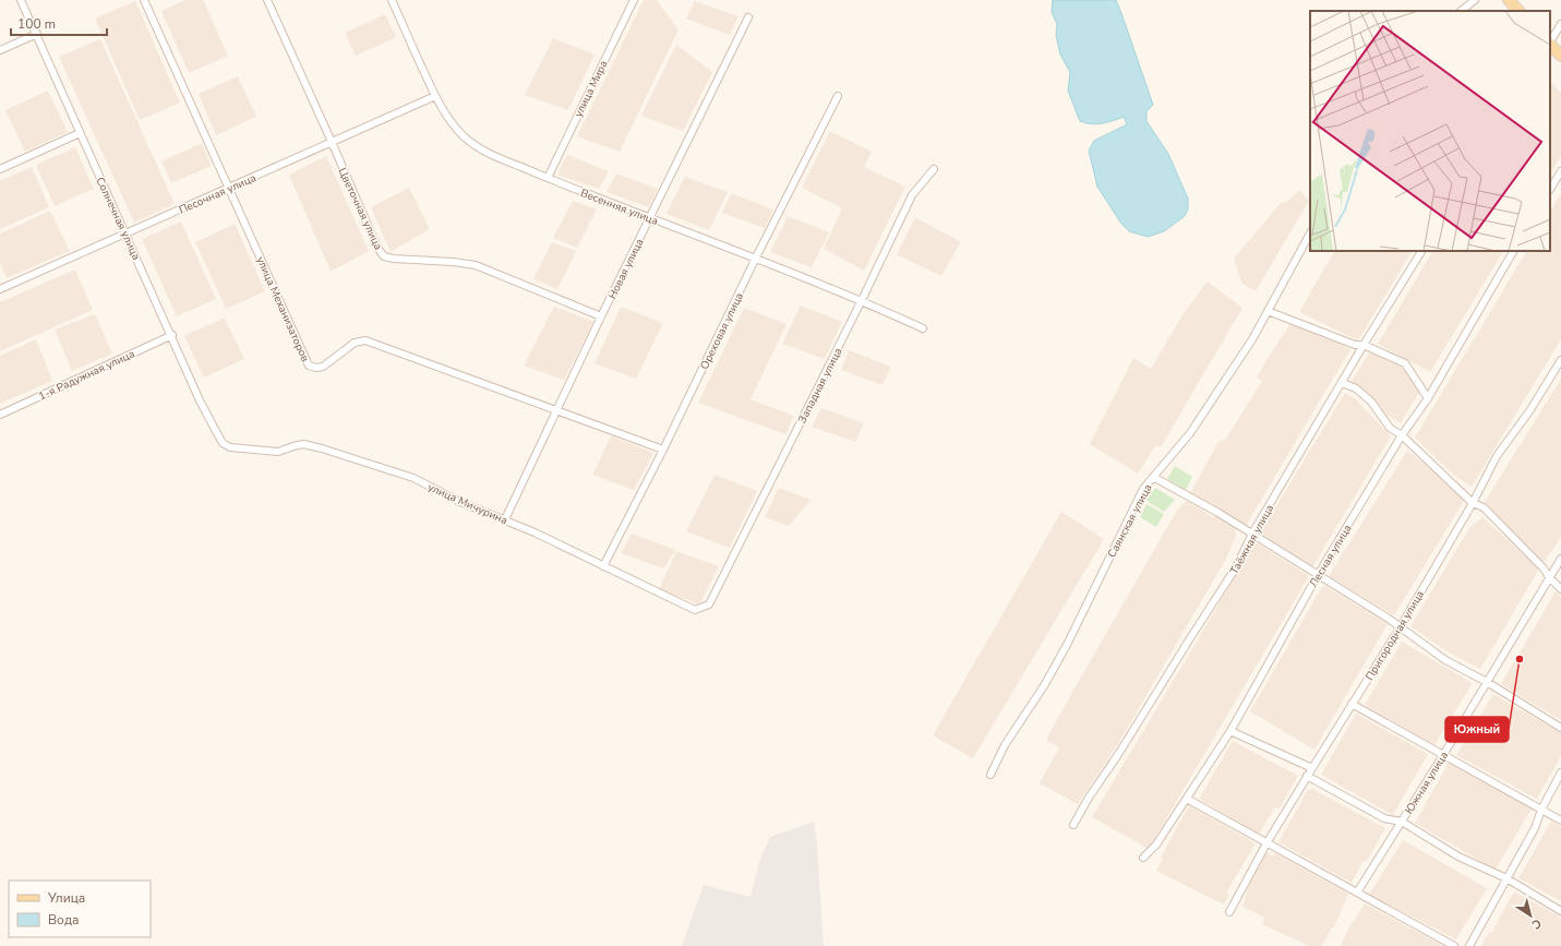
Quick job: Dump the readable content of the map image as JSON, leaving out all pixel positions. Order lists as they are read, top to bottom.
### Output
{
  "streets": {
    "street": [
      "улица Мира",
      "Песочная улица",
      "Весенняя улица",
      "Цветочная улица",
      "Солнечная улица",
      "Новая улица",
      "улица Механизаторов",
      "Ореховая улица",
      "1-я Радужная улица",
      "Западная улица",
      "улица Мичурина",
      "Саянская улица",
      "Таёжная улица",
      "Лесная улица",
      "Пригородная улица",
      "Южная улица"
    ]
  },
  "crossings": [
    ["улица Мира", "Весенняя улица"],
    ["Песочная улица", "Весенняя улица"],
    ["Песочная улица", "Цветочная улица"],
    ["Песочная улица", "Солнечная улица"],
    ["Песочная улица", "улица Механизаторов"],
    ["Весенняя улица", "Новая улица"],
    ["Весенняя улица", "Ореховая улица"],
    ["Весенняя улица", "Западная улица"],
    ["Цветочная улица", "Новая улица"],
    ["Солнечная улица", "1-я Радужная улица"],
    ["Солнечная улица", "улица Мичурина"],
    ["Новая улица", "улица Механизаторов"],
    ["Новая улица", "улица Мичурина"],
    ["улица Механизаторов", "Ореховая улица"],
    ["Ореховая улица", "улица Мичурина"],
    ["Западная улица", "улица Мичурина"]
  ],
  "places": ["Южный"],
  "legend": ["Улица", "Вода"],
  "scale_bar": "100 m",
  "north": "bottom right"
}
